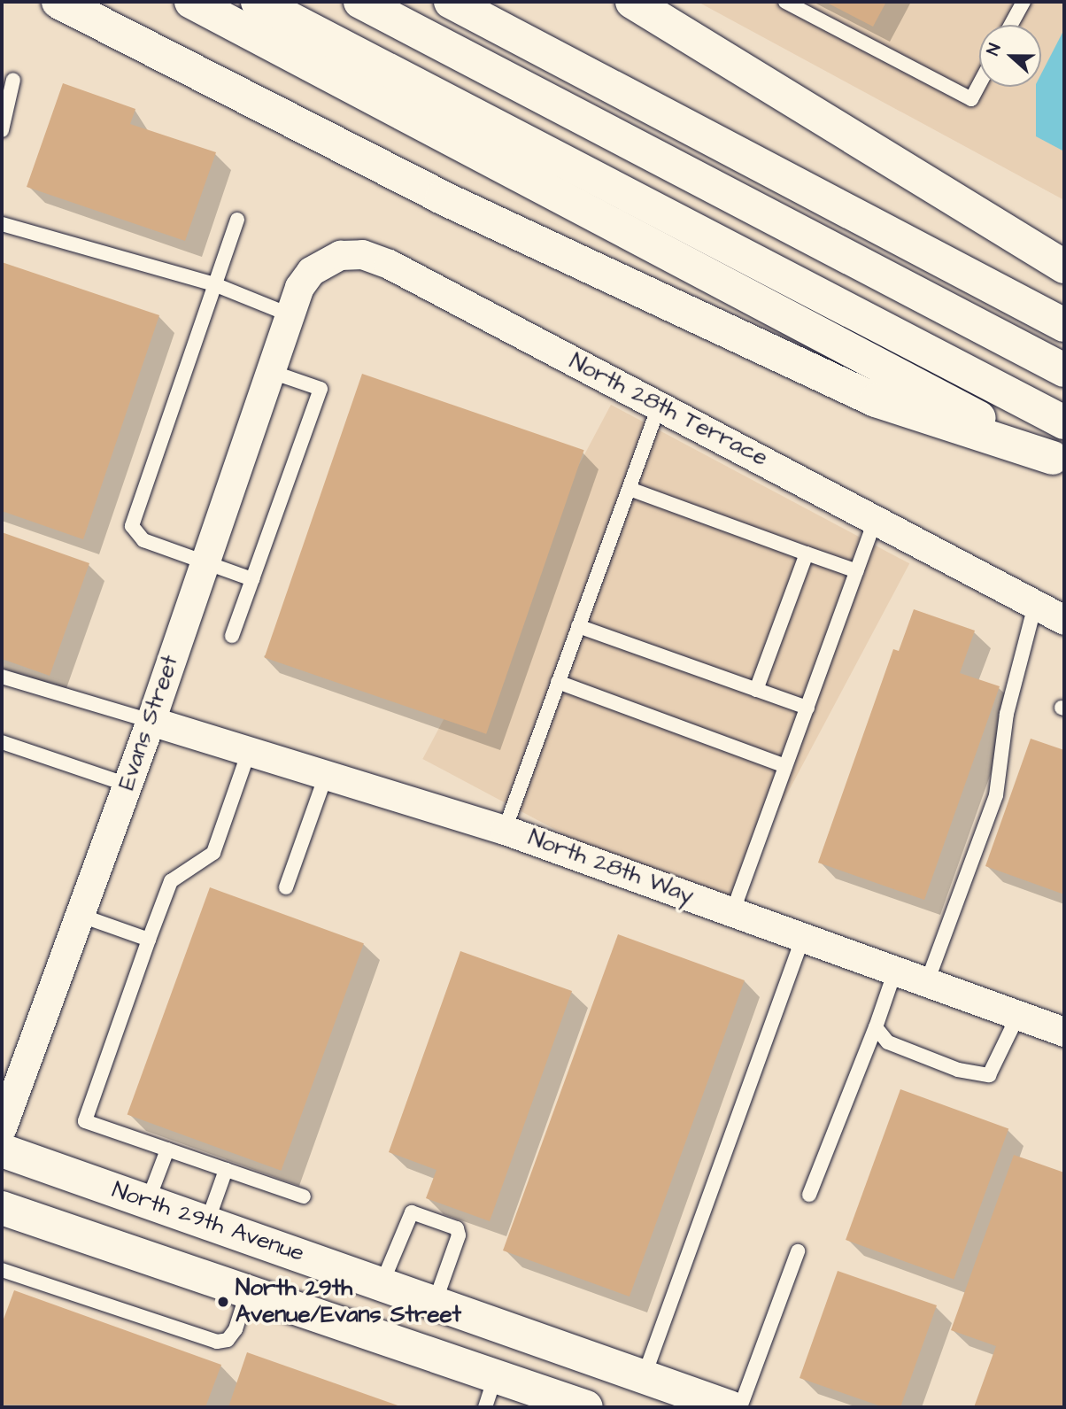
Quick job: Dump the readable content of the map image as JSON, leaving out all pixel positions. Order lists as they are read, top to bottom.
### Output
{
  "streets": {
    "main road": ["North 29th Avenue"],
    "street": ["North 28th Terrace", "Evans Street", "North 28th Way"]
  },
  "crossings": [
    ["North 28th Terrace", "Evans Street"],
    ["Evans Street", "North 28th Way"]
  ],
  "places": ["North 29th Avenue/Evans Street"],
  "north": "left"
}
